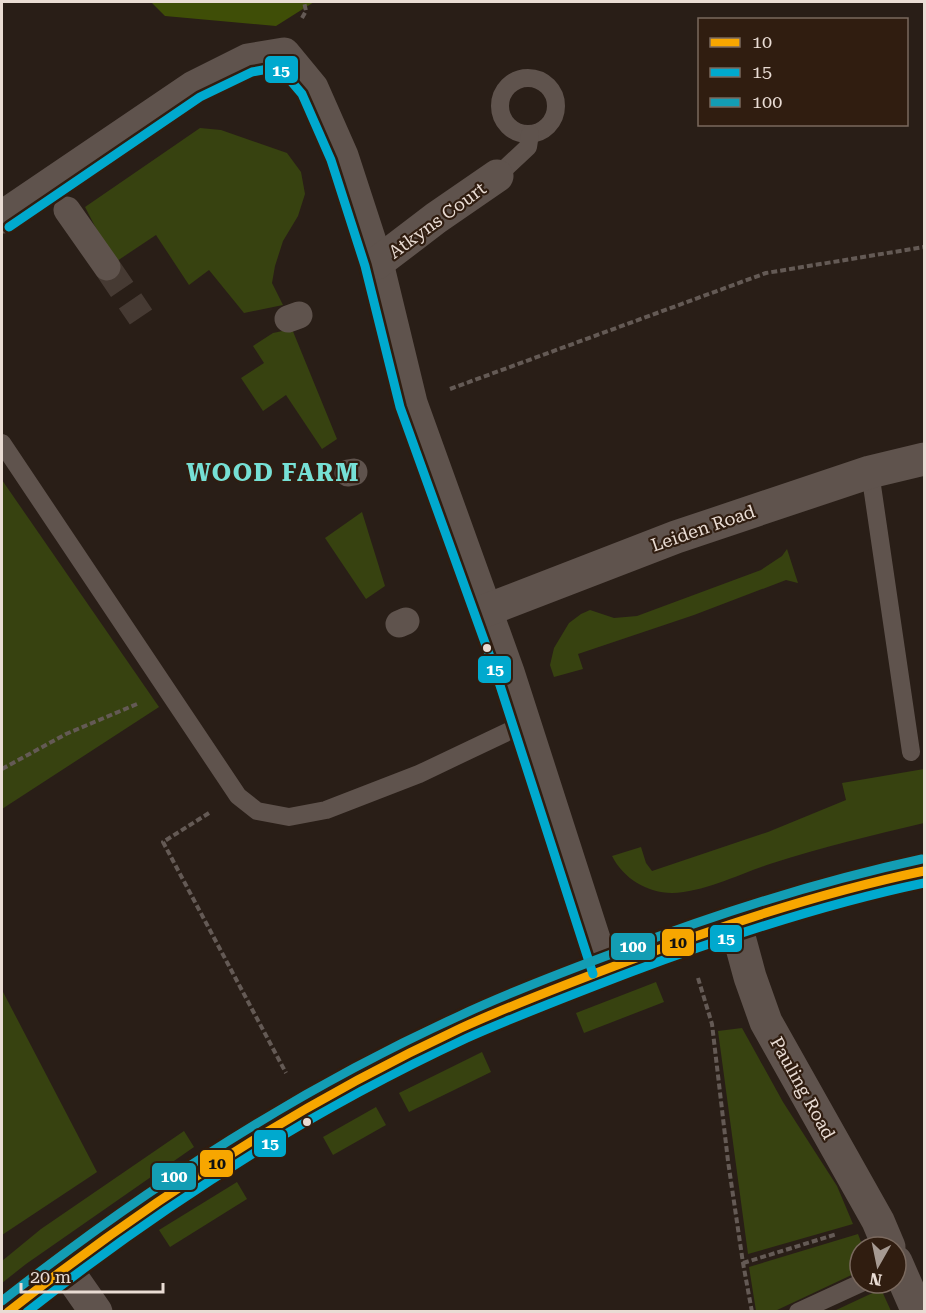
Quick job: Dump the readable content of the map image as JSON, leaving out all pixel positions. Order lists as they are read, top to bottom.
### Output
{
  "streets": {
    "street": ["Atkyns Court", "Leiden Road", "Pauling Road"]
  },
  "districts": ["WOOD FARM"],
  "lines": ["transit line 15", "transit line 100", "transit line 10"],
  "legend": ["10", "15", "100"],
  "scale_bar": "20 m",
  "north": "bottom"
}
